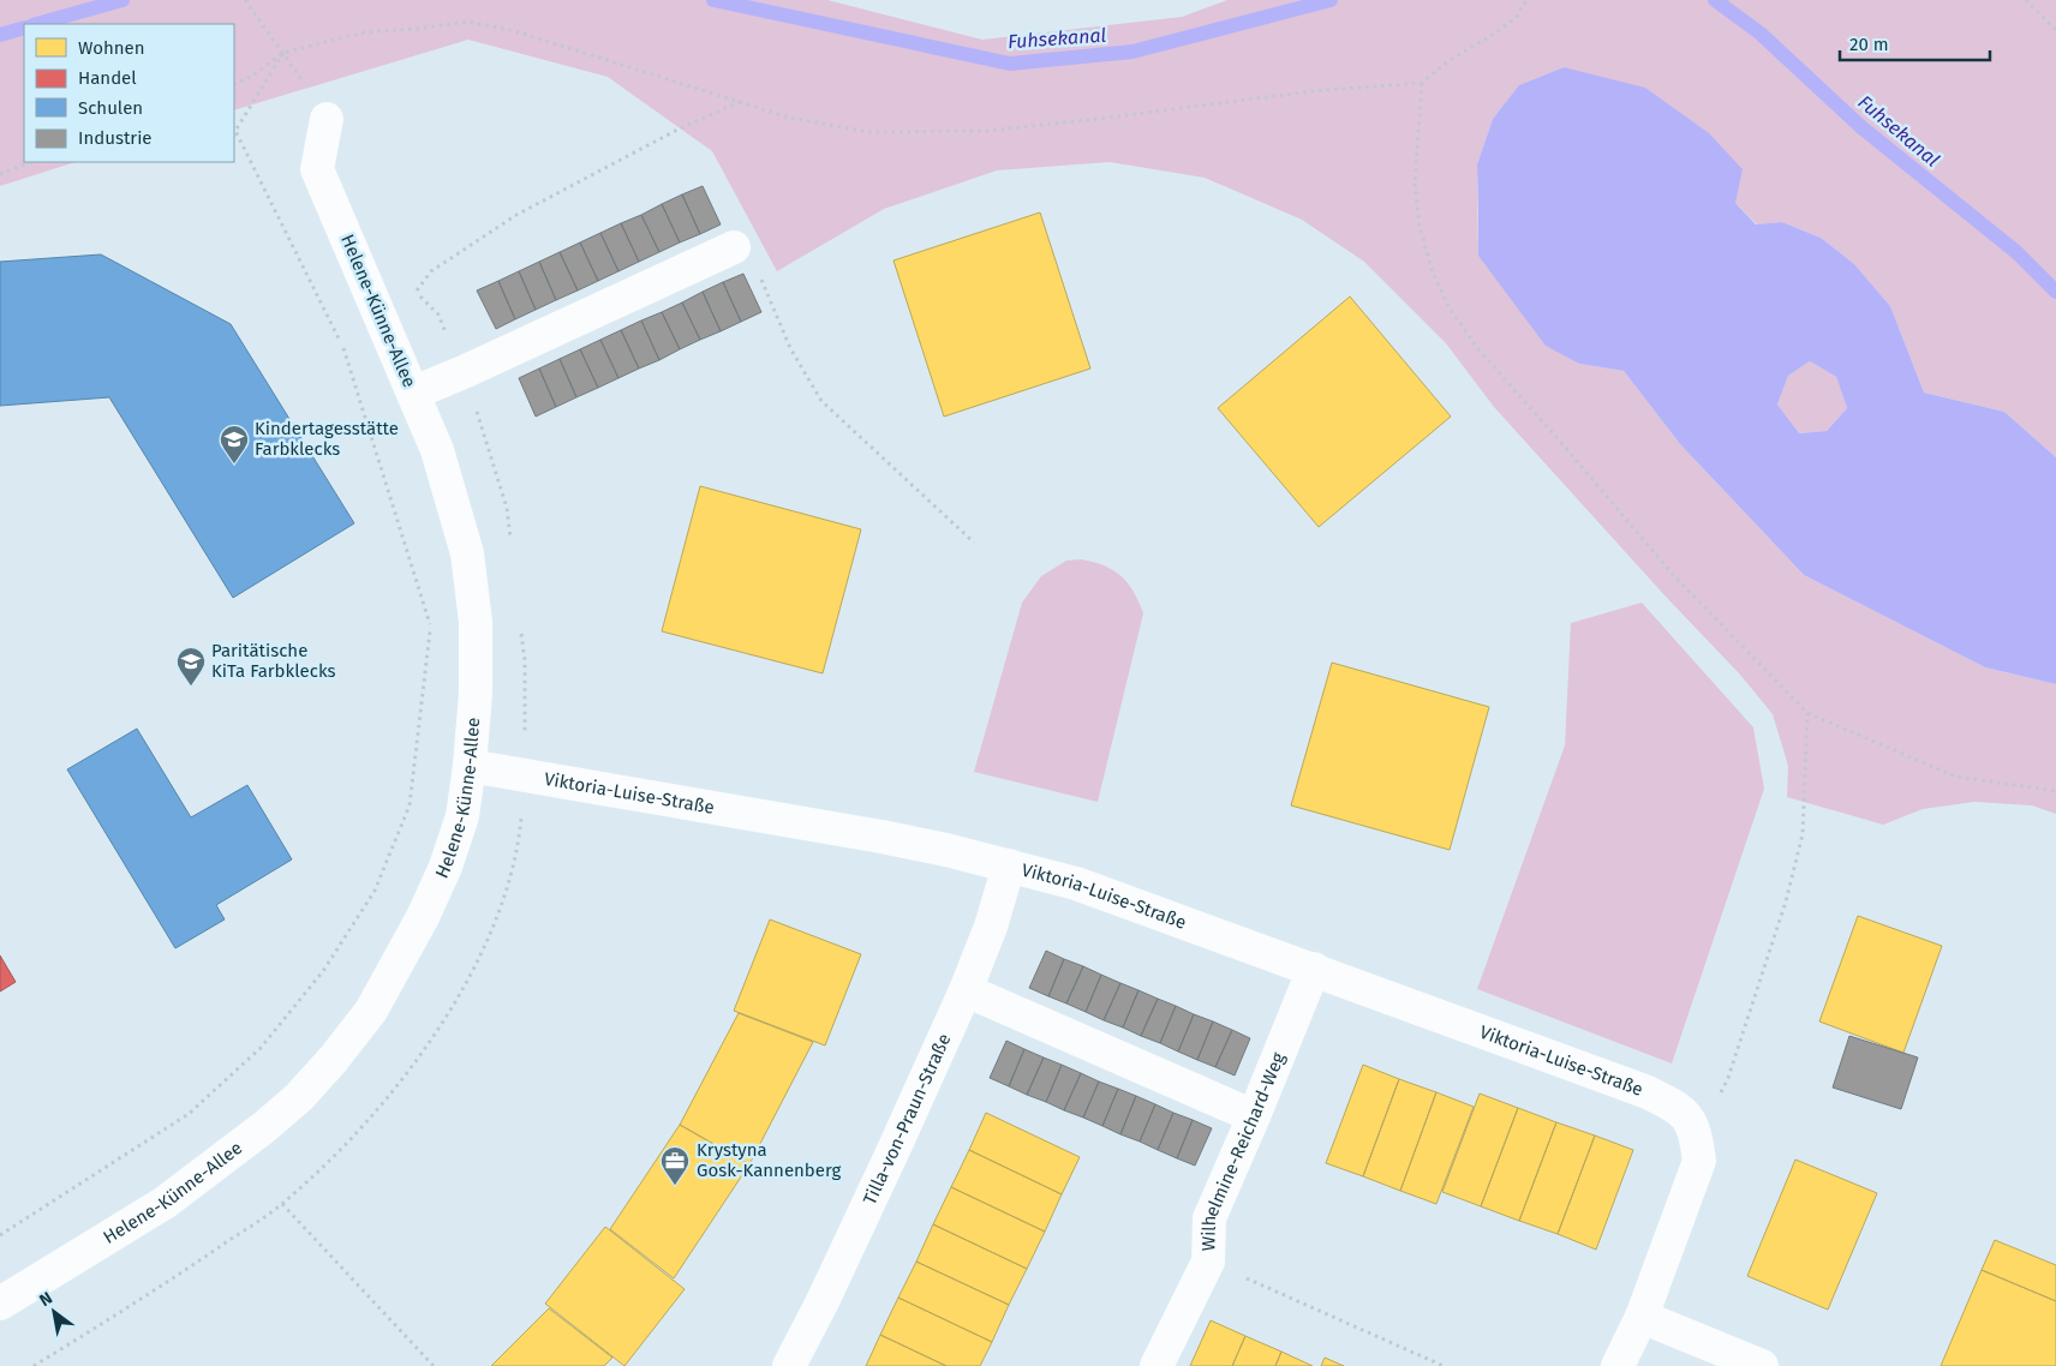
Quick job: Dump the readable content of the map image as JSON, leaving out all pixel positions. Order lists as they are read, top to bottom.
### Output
{
  "streets": {
    "street": [
      "Helene-Künne-Allee",
      "Viktoria-Luise-Straße",
      "Tilla-von-Praun-Straße",
      "Wilhelmine-Reichard-Weg"
    ]
  },
  "crossings": [
    ["Helene-Künne-Allee", "Viktoria-Luise-Straße"],
    ["Viktoria-Luise-Straße", "Tilla-von-Praun-Straße"],
    ["Viktoria-Luise-Straße", "Wilhelmine-Reichard-Weg"]
  ],
  "water": ["Fuhsekanal"],
  "places": {
    "school or university": ["Kindertagesstätte Farbklecks", "Paritätische KiTa Farbklecks"],
    "office": ["Krystyna Gosk-Kannenberg"]
  },
  "legend": [
    "Wohnen",
    "Handel",
    "Schulen",
    "Industrie"
  ],
  "scale_bar": "20 m",
  "north": "top left"
}
